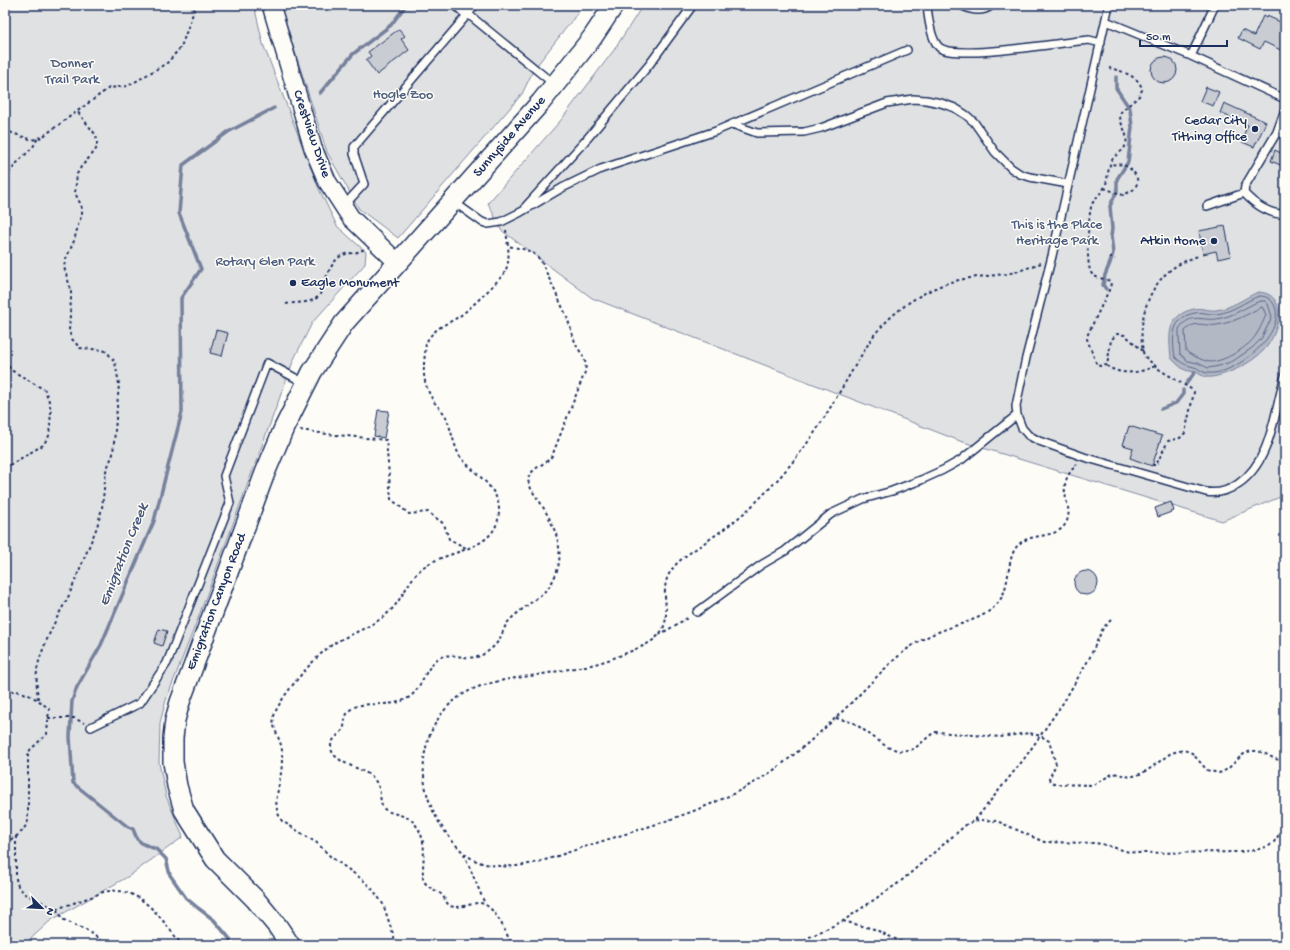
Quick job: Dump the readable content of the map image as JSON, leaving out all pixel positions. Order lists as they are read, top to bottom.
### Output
{
  "streets": {
    "main road": ["Sunnyside Avenue", "Emigration Canyon Road"],
    "street": ["Crestview Drive"]
  },
  "crossings": [
    ["Crestview Drive", "Sunnyside Avenue"],
    ["Crestview Drive", "Emigration Canyon Road"],
    ["Sunnyside Avenue", "Emigration Canyon Road"]
  ],
  "water": ["Emigration Creek"],
  "parks": [
    "Donner Trail Park",
    "Hogle Zoo",
    "This is the Place Heritage Park",
    "Rotary Glen Park"
  ],
  "places": ["Cedar City Tithing Office", "Atkin Home", "Eagle Monument"],
  "scale_bar": "50 m",
  "north": "bottom right"
}
